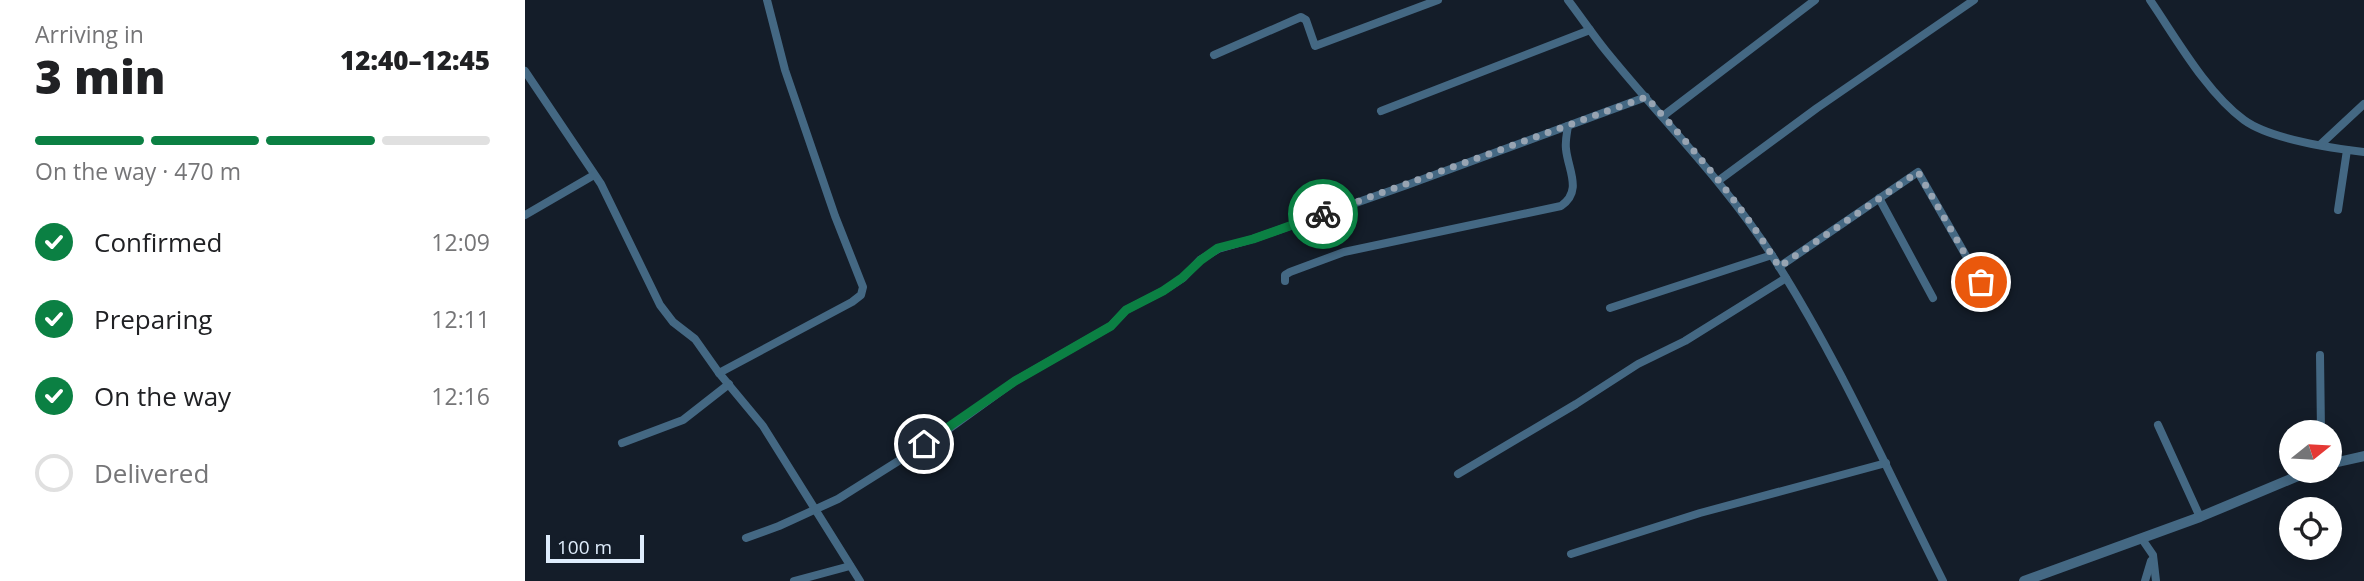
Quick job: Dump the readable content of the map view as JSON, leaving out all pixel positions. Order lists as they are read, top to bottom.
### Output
{
  "scale_bar": "100 m",
  "north": "right",
  "page": {
    "heading": ["3 min", "Arriving in", "12:40–12:45"],
    "bar": "On the way · 470 m",
    "list": [
      ["Confirmed", "12:09"],
      ["Preparing", "12:11"],
      ["On the way", "12:16"],
      "Delivered"
    ],
    "scale": "100 m"
  }
}
